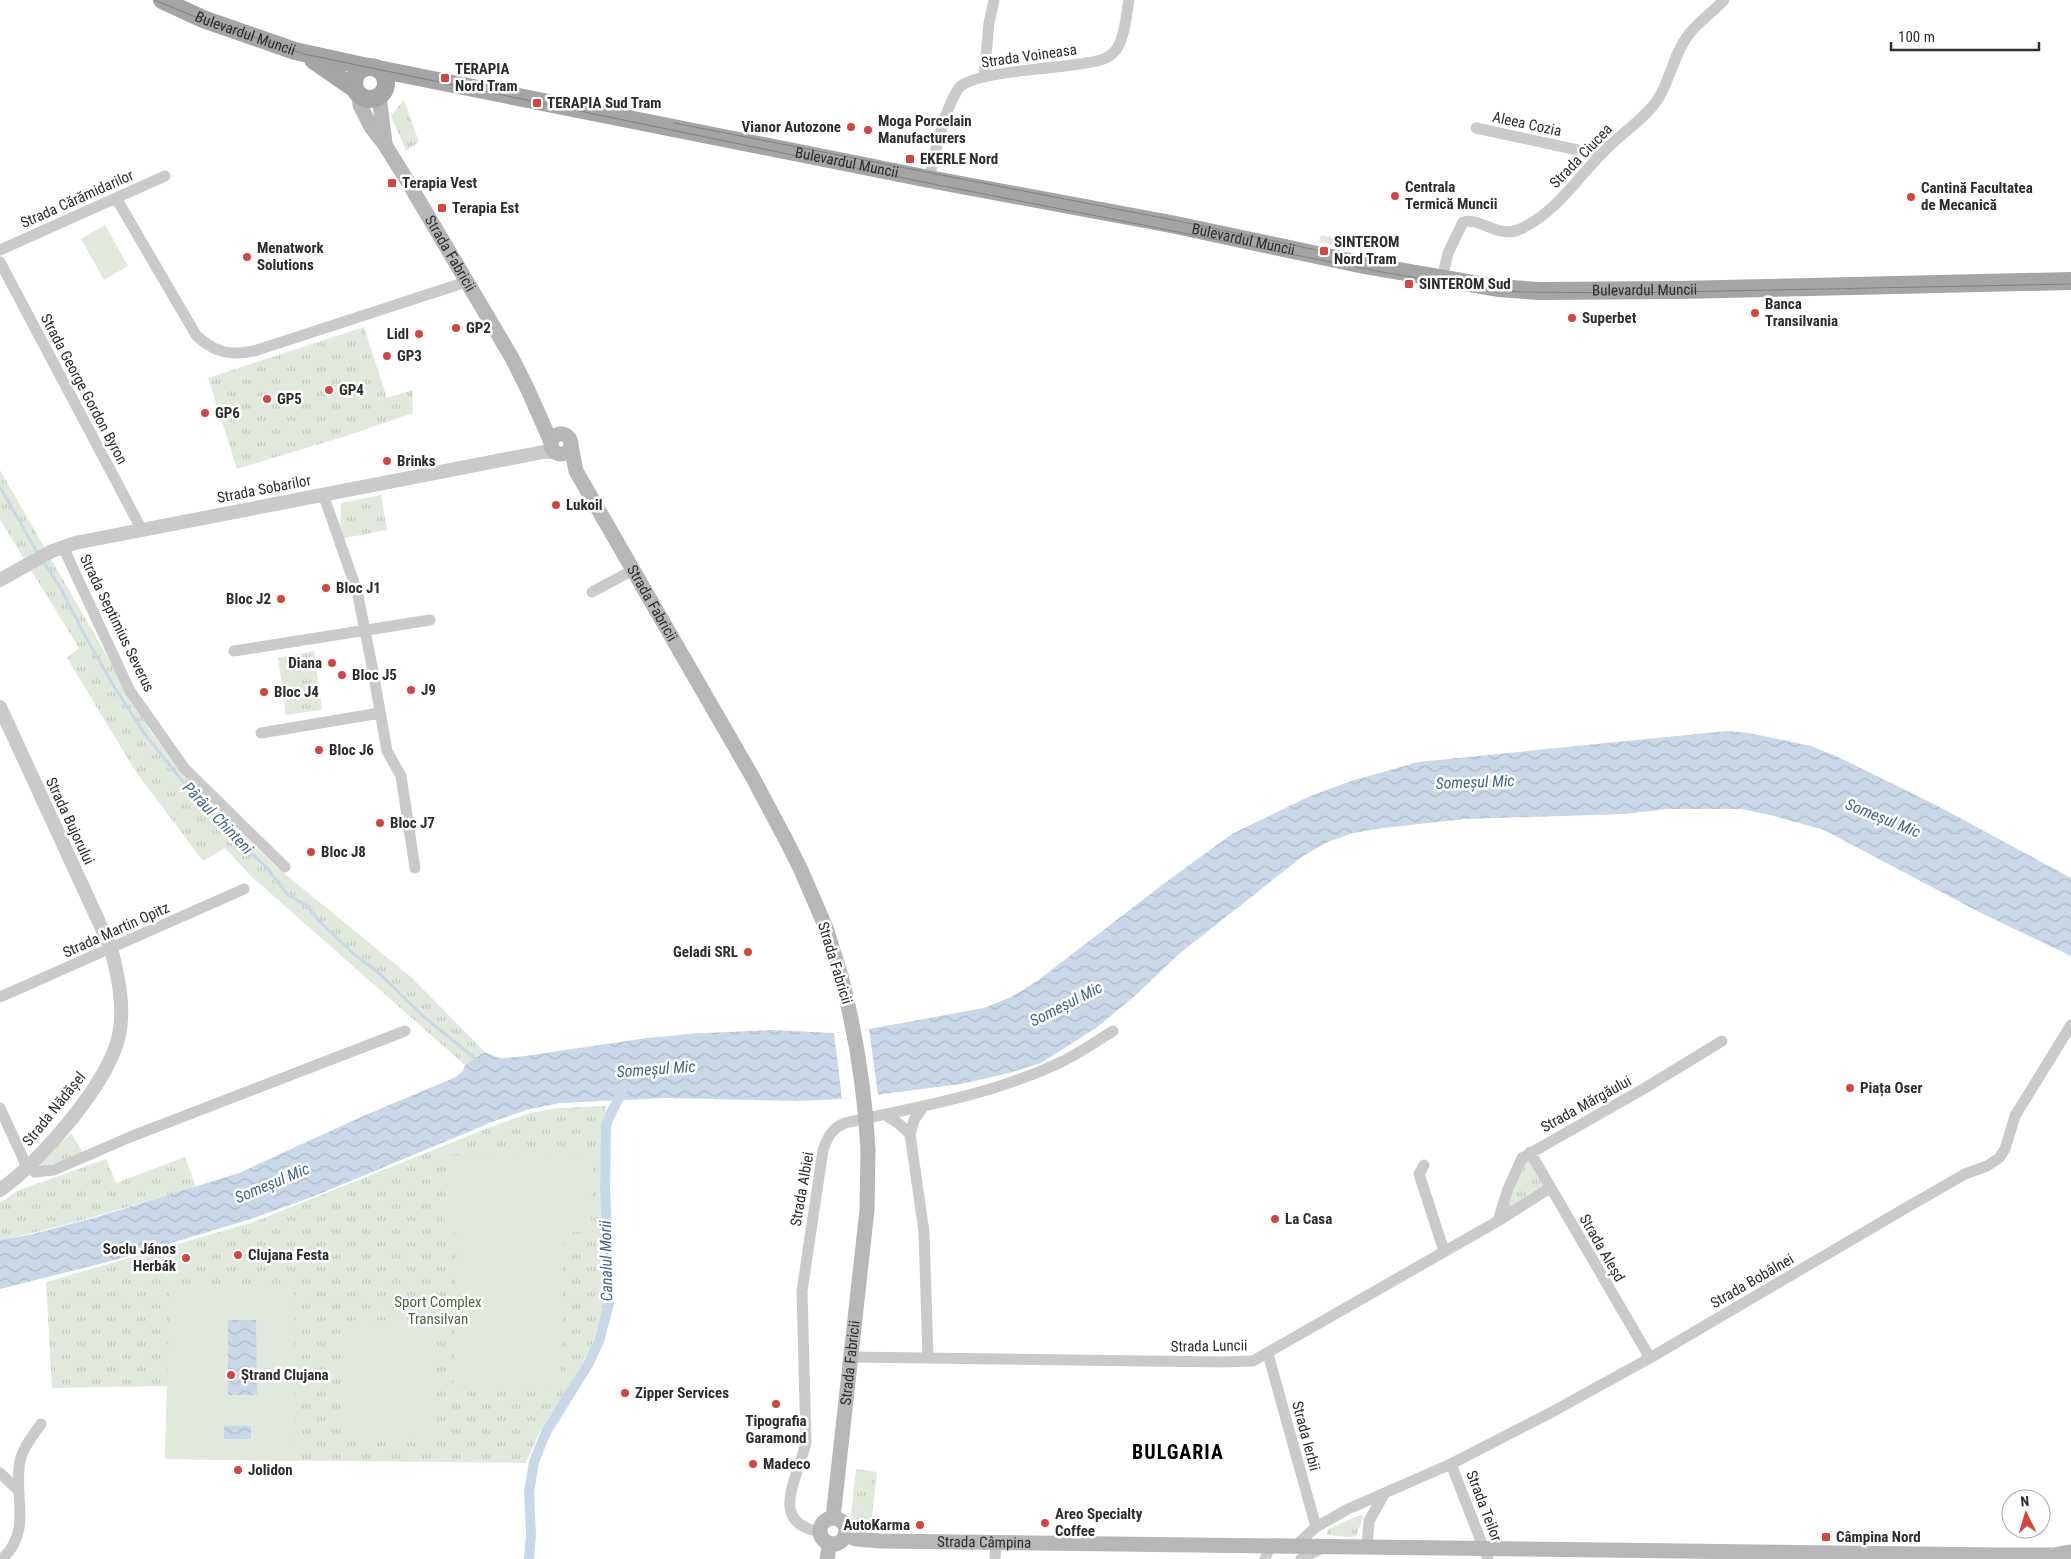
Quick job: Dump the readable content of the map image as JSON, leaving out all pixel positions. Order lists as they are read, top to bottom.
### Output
{
  "streets": {
    "main road": ["Bulevardul Muncii", "Strada Fabricii", "Strada Câmpina"],
    "street": [
      "Strada Voineasa",
      "Aleea Cozia",
      "Strada Ciucea",
      "Strada Cărămidarilor",
      "Strada George Gordon Byron",
      "Strada Sobarilor",
      "Strada Septimius Severus",
      "Strada Bujorului",
      "Strada Martin Opitz",
      "Strada Mărgăului",
      "Strada Nădășel",
      "Strada Albiei",
      "Strada Aleșd",
      "Strada Bobâlnei",
      "Strada Luncii",
      "Strada Ierbii",
      "Strada Teilor"
    ]
  },
  "crossings": [
    ["Bulevardul Muncii", "Strada Voineasa"],
    ["Bulevardul Muncii", "Strada Ciucea"],
    ["Bulevardul Muncii", "Strada Fabricii"],
    ["Aleea Cozia", "Strada Ciucea"],
    ["Strada Fabricii", "Strada Sobarilor"],
    ["Strada Fabricii", "Strada Albiei"],
    ["Strada Fabricii", "Strada Luncii"],
    ["Strada Fabricii", "Strada Câmpina"],
    ["Strada George Gordon Byron", "Strada Sobarilor"],
    ["Strada Sobarilor", "Strada Septimius Severus"],
    ["Strada Bujorului", "Strada Martin Opitz"],
    ["Strada Bujorului", "Strada Nădășel"],
    ["Strada Martin Opitz", "Strada Nădășel"],
    ["Strada Mărgăului", "Strada Aleșd"],
    ["Strada Mărgăului", "Strada Luncii"],
    ["Strada Albiei", "Strada Câmpina"],
    ["Strada Aleșd", "Strada Bobâlnei"],
    ["Strada Aleșd", "Strada Luncii"],
    ["Strada Bobâlnei", "Strada Ierbii"],
    ["Strada Bobâlnei", "Strada Teilor"],
    ["Strada Bobâlnei", "Strada Câmpina"],
    ["Strada Luncii", "Strada Ierbii"],
    ["Strada Teilor", "Strada Câmpina"]
  ],
  "districts": ["BULGARIA"],
  "water": ["Someșul Mic", "Pârâul Chinteni", "Canalul Morii"],
  "parks": ["Sport Complex Transilvan"],
  "places": {
    "transit": [
      "TERAPIA Nord Tram",
      "TERAPIA Sud Tram",
      "EKERLE Nord",
      "Terapia Vest",
      "Terapia Est",
      "SINTEROM Nord Tram",
      "SINTEROM Sud",
      "Câmpina Nord"
    ],
    "other": [
      "Vianor Autozone",
      "Moga Porcelain Manufacturers",
      "Centrala Termică Muncii",
      "Cantină Facultatea de Mecanică",
      "Menatwork Solutions",
      "Banca Transilvania",
      "Superbet",
      "GP2",
      "Lidl",
      "GP3",
      "GP4",
      "GP5",
      "GP6",
      "Brinks",
      "Lukoil",
      "Bloc J1",
      "Bloc J2",
      "Diana",
      "Bloc J5",
      "J9",
      "Bloc J4",
      "Bloc J6",
      "Bloc J7",
      "Bloc J8",
      "Geladi SRL",
      "Piața Oser",
      "La Casa",
      "Clujana Festa",
      "Soclu János Herbák",
      "Ștrand Clujana",
      "Zipper Services",
      "Tipografia Garamond",
      "Madeco",
      "Jolidon",
      "Areo Specialty Coffee",
      "AutoKarma"
    ]
  },
  "scale_bar": "100 m",
  "north": "top"
}
